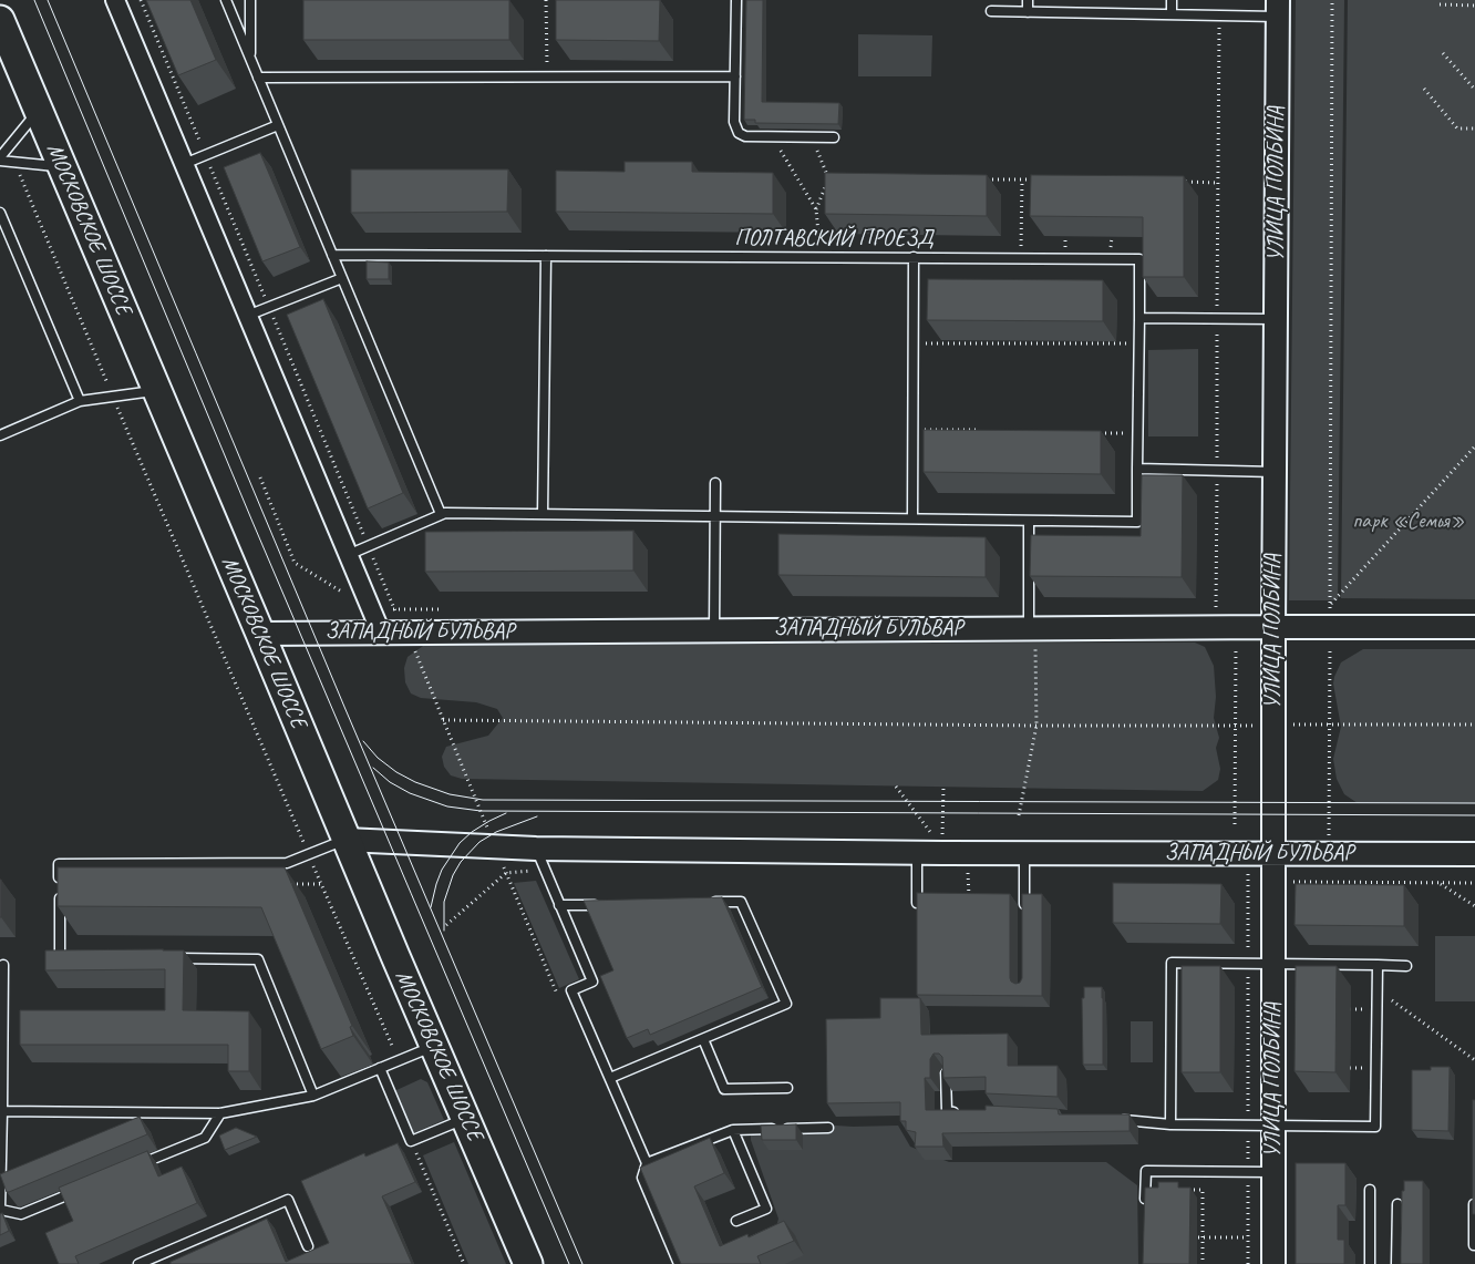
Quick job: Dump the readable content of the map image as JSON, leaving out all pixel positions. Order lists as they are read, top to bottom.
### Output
{
  "streets": {
    "main road": ["МОСКОВСКОЕ ШОССЕ"],
    "street": ["УЛИЦА ПОЛБИНА", "ЗАПАДНЫЙ БУЛЬВАР"],
    "lane": ["ПОЛТАВСКИЙ ПРОЕЗД"]
  },
  "crossings": [
    ["УЛИЦА ПОЛБИНА", "ЗАПАДНЫЙ БУЛЬВАР"],
    ["МОСКОВСКОЕ ШОССЕ", "ЗАПАДНЫЙ БУЛЬВАР"]
  ],
  "parks": ["парк «Семья»"]
}
